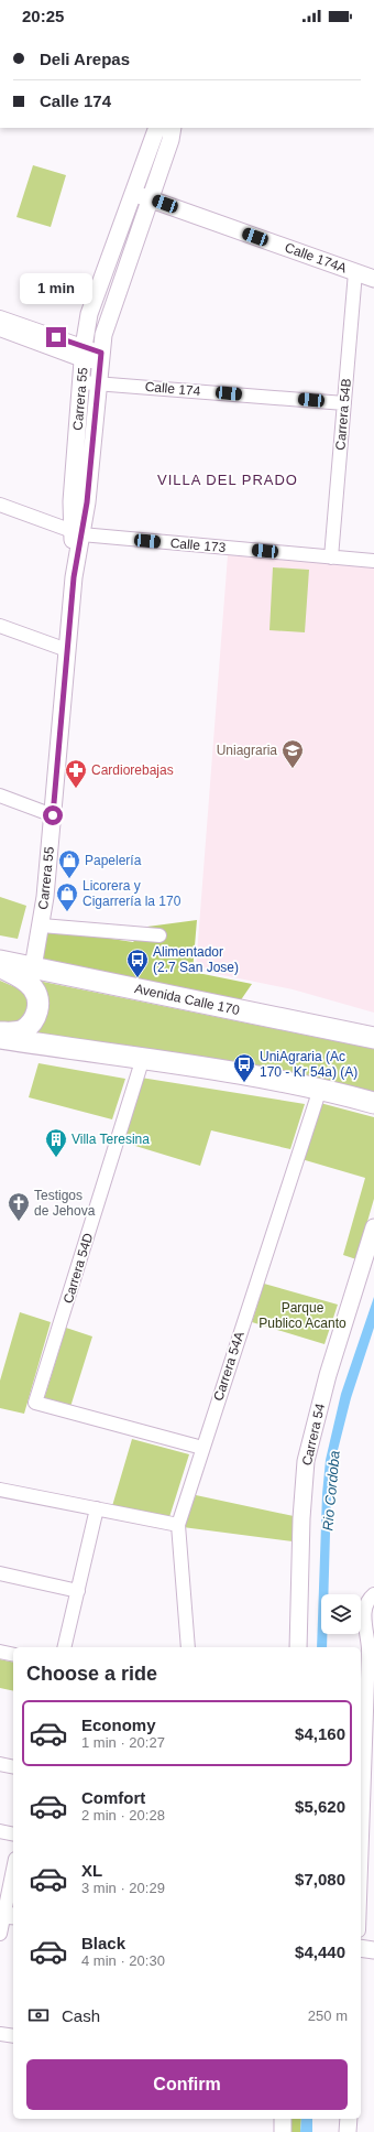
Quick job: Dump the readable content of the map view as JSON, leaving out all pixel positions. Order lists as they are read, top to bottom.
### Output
{
  "streets": {
    "main road": ["Avenida Calle 170"],
    "street": [
      "Calle 174A",
      "Calle 174",
      "Carrera 55",
      "Carrera 54B",
      "Calle 173",
      "Carrera 54D",
      "Carrera 54A",
      "Carrera 54"
    ]
  },
  "crossings": [
    ["Calle 174A", "Carrera 55"],
    ["Calle 174A", "Carrera 54B"],
    ["Calle 174", "Carrera 55"],
    ["Calle 174", "Carrera 54B"],
    ["Carrera 55", "Calle 173"],
    ["Carrera 55", "Avenida Calle 170"],
    ["Carrera 54B", "Calle 173"],
    ["Carrera 54D", "Carrera 54A"]
  ],
  "districts": ["VILLA DEL PRADO"],
  "water": ["Rio Cordoba"],
  "parks": ["Parque Publico Acanto"],
  "places": {
    "school or university": ["Uniagraria"],
    "pharmacy": ["Cardiorebajas"],
    "shop": ["Papelería", "Licorera y Cigarrería la 170"],
    "bus stop": ["Alimentador (2.7 San Jose)", "UniAgraria (Ac 170 - Kr 54a) (A)"],
    "building": ["Villa Teresina"],
    "church": ["Testigos de Jehova"]
  },
  "page": {
    "status": "20:25",
    "banner": ["Deli Arepas", "Calle 174"],
    "bubble": "1 min",
    "heading": "Choose a ride",
    "list": [
      {
        "name": "Economy",
        "note": "1 min · 20:27",
        "value": "$4,160"
      },
      {
        "name": "Comfort",
        "note": "2 min · 20:28",
        "value": "$5,620"
      },
      {
        "name": "XL",
        "note": "3 min · 20:29",
        "value": "$7,080"
      },
      {
        "name": "Black",
        "note": "4 min · 20:30",
        "value": "$4,440"
      }
    ],
    "pay": ["Cash", "250 m"],
    "buttons": "Confirm"
  }
}
